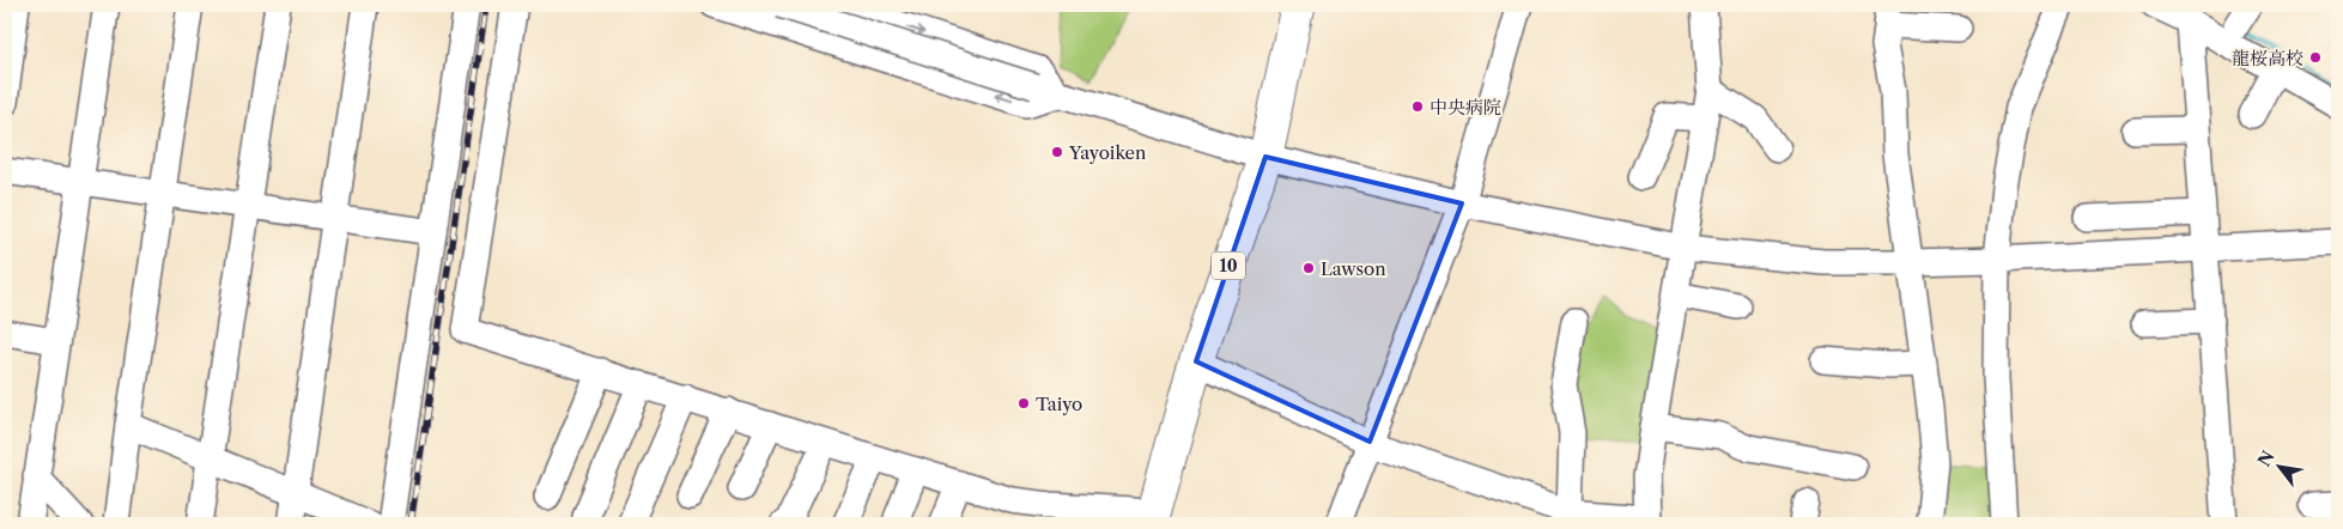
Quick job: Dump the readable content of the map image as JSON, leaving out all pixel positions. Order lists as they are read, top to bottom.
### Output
{
  "streets": {
    "highway": ["10"]
  },
  "places": [
    "龍桜高校",
    "中央病院",
    "Yayoiken",
    "Lawson",
    "Taiyo"
  ],
  "north": "top left"
}
